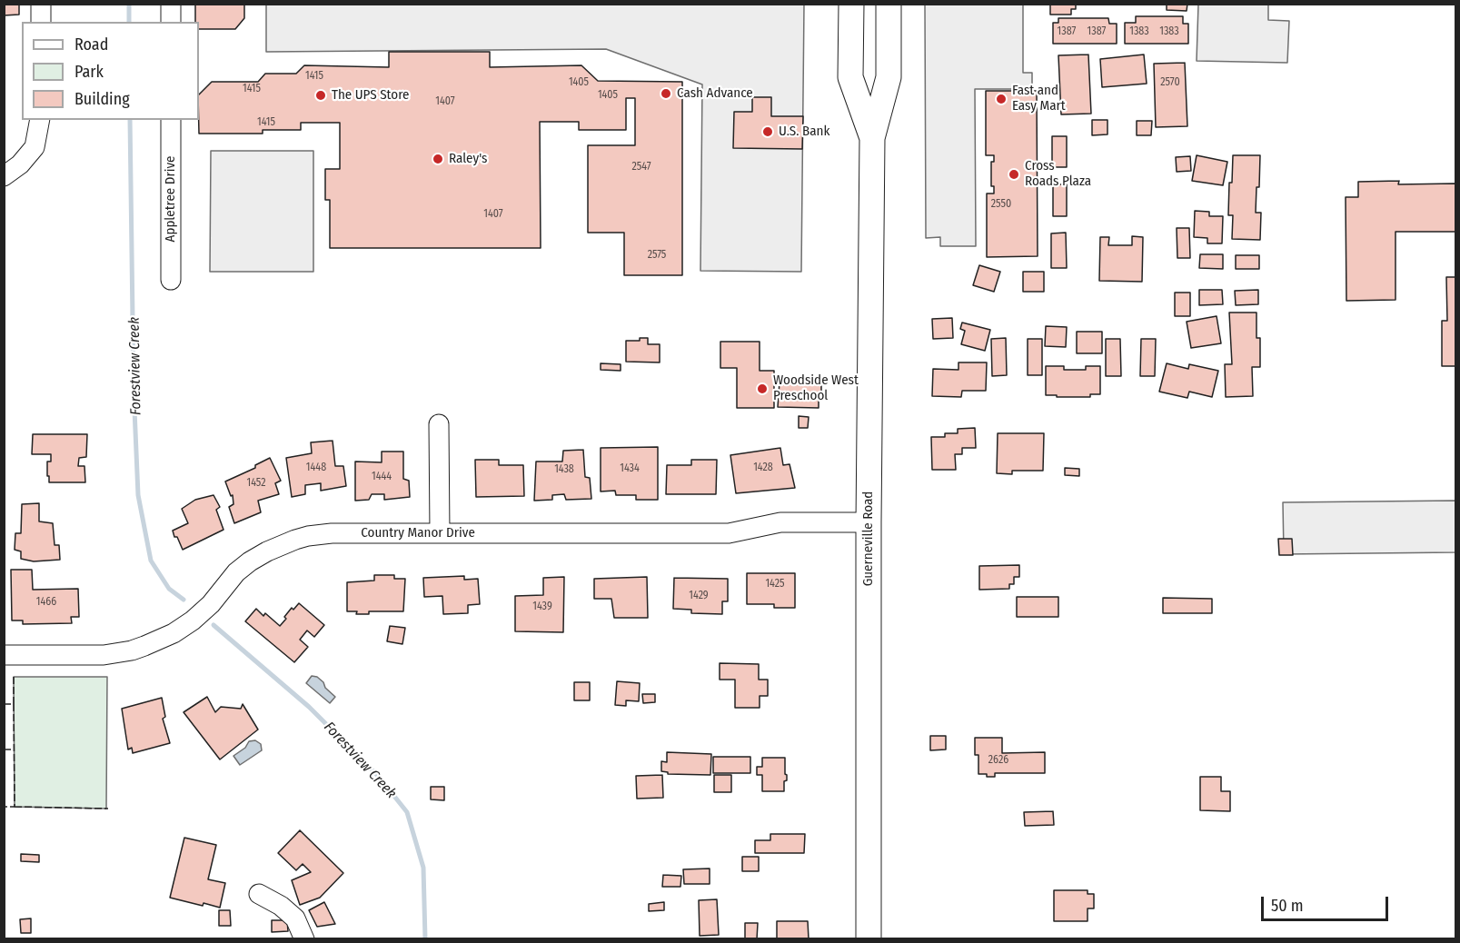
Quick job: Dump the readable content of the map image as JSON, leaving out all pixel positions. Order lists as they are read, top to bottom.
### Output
{
  "streets": {
    "main road": ["Guerneville Road"],
    "street": ["Appletree Drive", "Country Manor Drive"]
  },
  "crossings": [
    ["Country Manor Drive", "Guerneville Road"]
  ],
  "water": ["Forestview Creek"],
  "places": [
    "Cash Advance",
    "The UPS Store",
    "Fast and Easy Mart",
    "U.S. Bank",
    "Raley's",
    "Cross Roads Plaza",
    "Woodside West Preschool"
  ],
  "house_numbers": [
    "1387",
    "1387",
    "1383",
    "1383",
    "1415",
    "1405",
    "2570",
    "1415",
    "1405",
    "1407",
    "1415",
    "2547",
    "2550",
    "1407",
    "2575",
    "1448",
    "1428",
    "1434",
    "1438",
    "1444",
    "1452",
    "1425",
    "1429",
    "1466",
    "1439",
    "2626"
  ],
  "legend": ["Road", "Park", "Building"],
  "scale_bar": "50 m"
}
